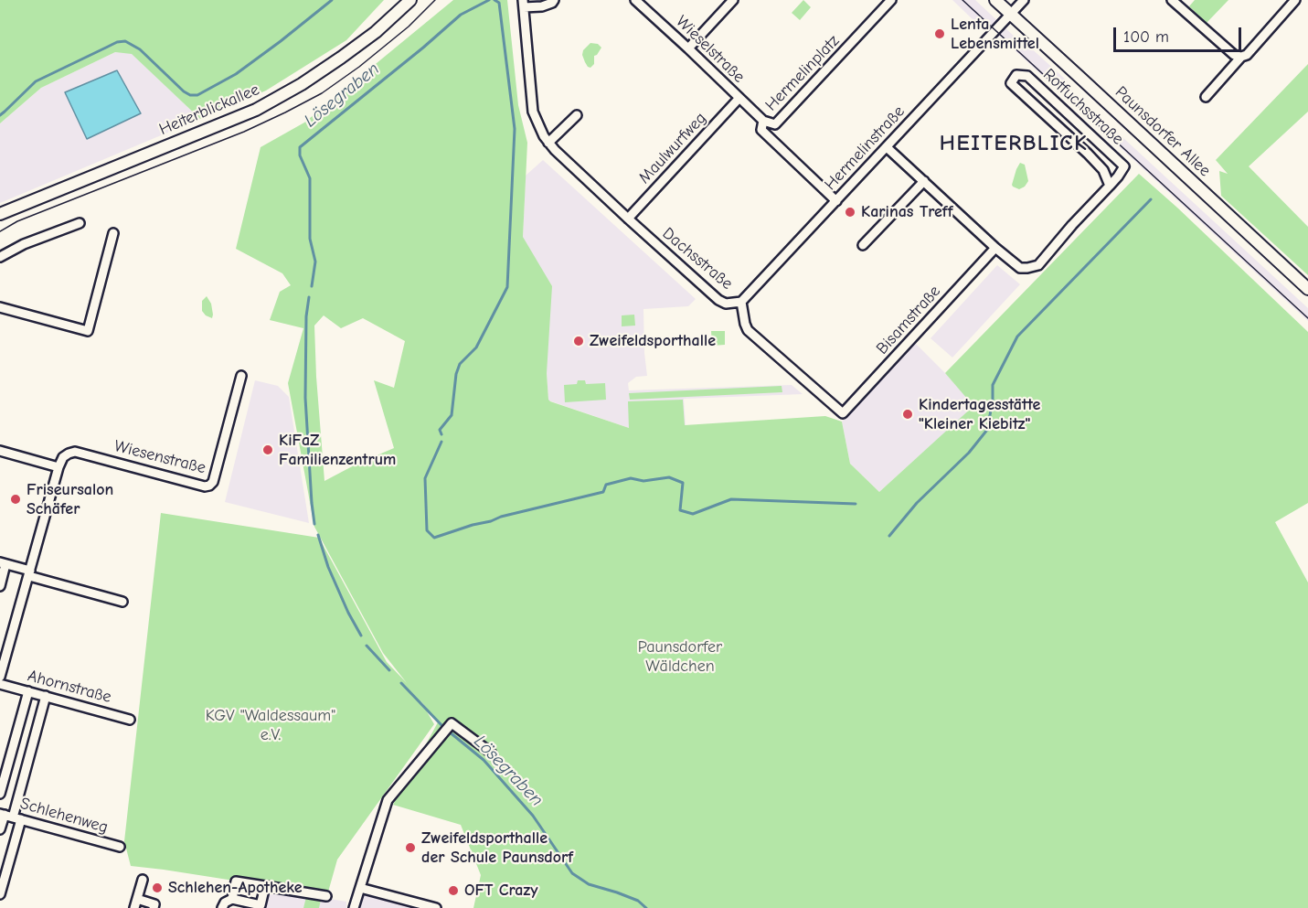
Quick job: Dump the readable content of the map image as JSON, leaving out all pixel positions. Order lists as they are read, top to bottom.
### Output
{
  "streets": {
    "main road": ["Heiterblickallee", "Paunsdorfer Allee"],
    "street": [
      "Wieselstraße",
      "Hermelinplatz",
      "Rotfuchsstraße",
      "Maulwurfweg",
      "Hermelinstraße",
      "Dachsstraße",
      "Bisamstraße",
      "Wiesenstraße",
      "Ahornstraße",
      "Schlehenweg"
    ]
  },
  "crossings": [
    ["Wieselstraße", "Hermelinplatz"],
    ["Wieselstraße", "Maulwurfweg"],
    ["Hermelinplatz", "Hermelinstraße"],
    ["Rotfuchsstraße", "Hermelinstraße"],
    ["Rotfuchsstraße", "Bisamstraße"],
    ["Paunsdorfer Allee", "Hermelinstraße"],
    ["Maulwurfweg", "Dachsstraße"],
    ["Hermelinstraße", "Dachsstraße"],
    ["Dachsstraße", "Bisamstraße"]
  ],
  "districts": ["HEITERBLICK"],
  "water": ["Lösegraben"],
  "parks": ["Paunsdorfer Wäldchen", "KGV \"Waldessaum\" e.V."],
  "places": [
    "Lenta Lebensmittel",
    "Karinas Treff",
    "Zweifeldsporthalle",
    "Kindertagesstätte \"Kleiner Kiebitz\"",
    "KiFaZ Familienzentrum",
    "Friseursalon Schäfer",
    "Zweifeldsporthalle der Schule Paunsdorf",
    "Schlehen-Apotheke",
    "OFT Crazy"
  ],
  "scale_bar": "100 m"
}
